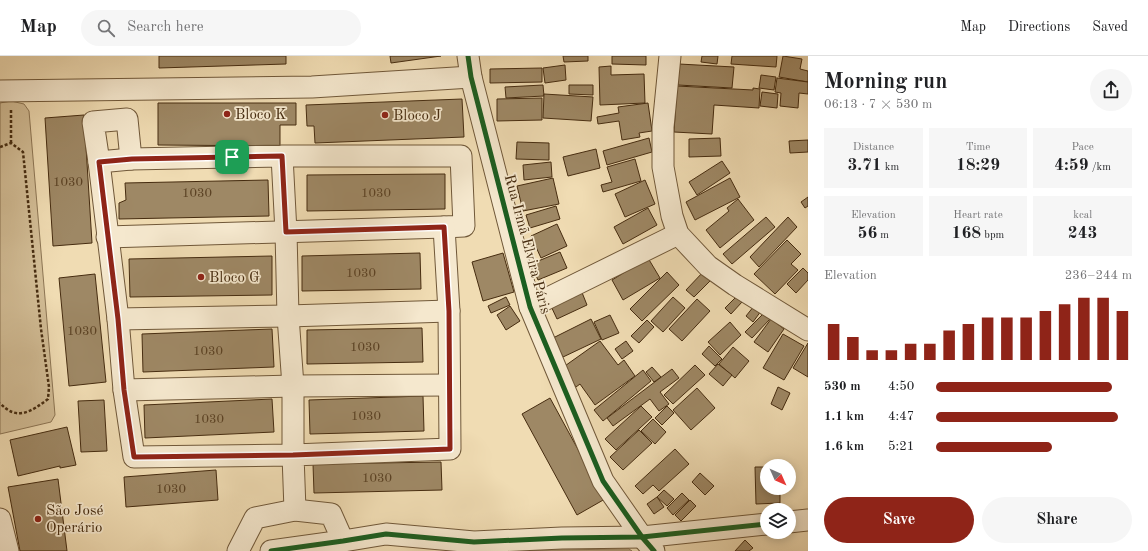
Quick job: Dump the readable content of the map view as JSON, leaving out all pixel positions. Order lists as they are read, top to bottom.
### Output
{
  "streets": {
    "street": ["Rua Irmã Elvira Páris"]
  },
  "places": [
    "Bloco K",
    "Bloco J",
    "Bloco G",
    "São José Operário"
  ],
  "house_numbers": [
    "1030",
    "1030",
    "1030",
    "1030",
    "1030",
    "1030",
    "1030",
    "1030",
    "1030",
    "1030",
    "1030"
  ],
  "north": "bottom right",
  "page": {
    "header": "Map",
    "search": "Search here",
    "nav": ["Map", "Directions", "Saved"],
    "heading": ["Morning run", "06:13 · 7 × 530 m"],
    "stats": [
      ["Distance", "3.71 km"],
      ["Time", "18:29"],
      ["Pace", "4:59 /km"],
      ["Elevation", "56 m"],
      ["Heart rate", "168 bpm"],
      ["kcal", "243"]
    ],
    "chart": ["Elevation", "236–244 m"],
    "list": [
      {
        "name": "530 m",
        "note": "4:50"
      },
      {
        "name": "1.1 km",
        "note": "4:47"
      },
      {
        "name": "1.6 km",
        "note": "5:21"
      }
    ],
    "buttons": ["Save", "Share"]
  }
}
